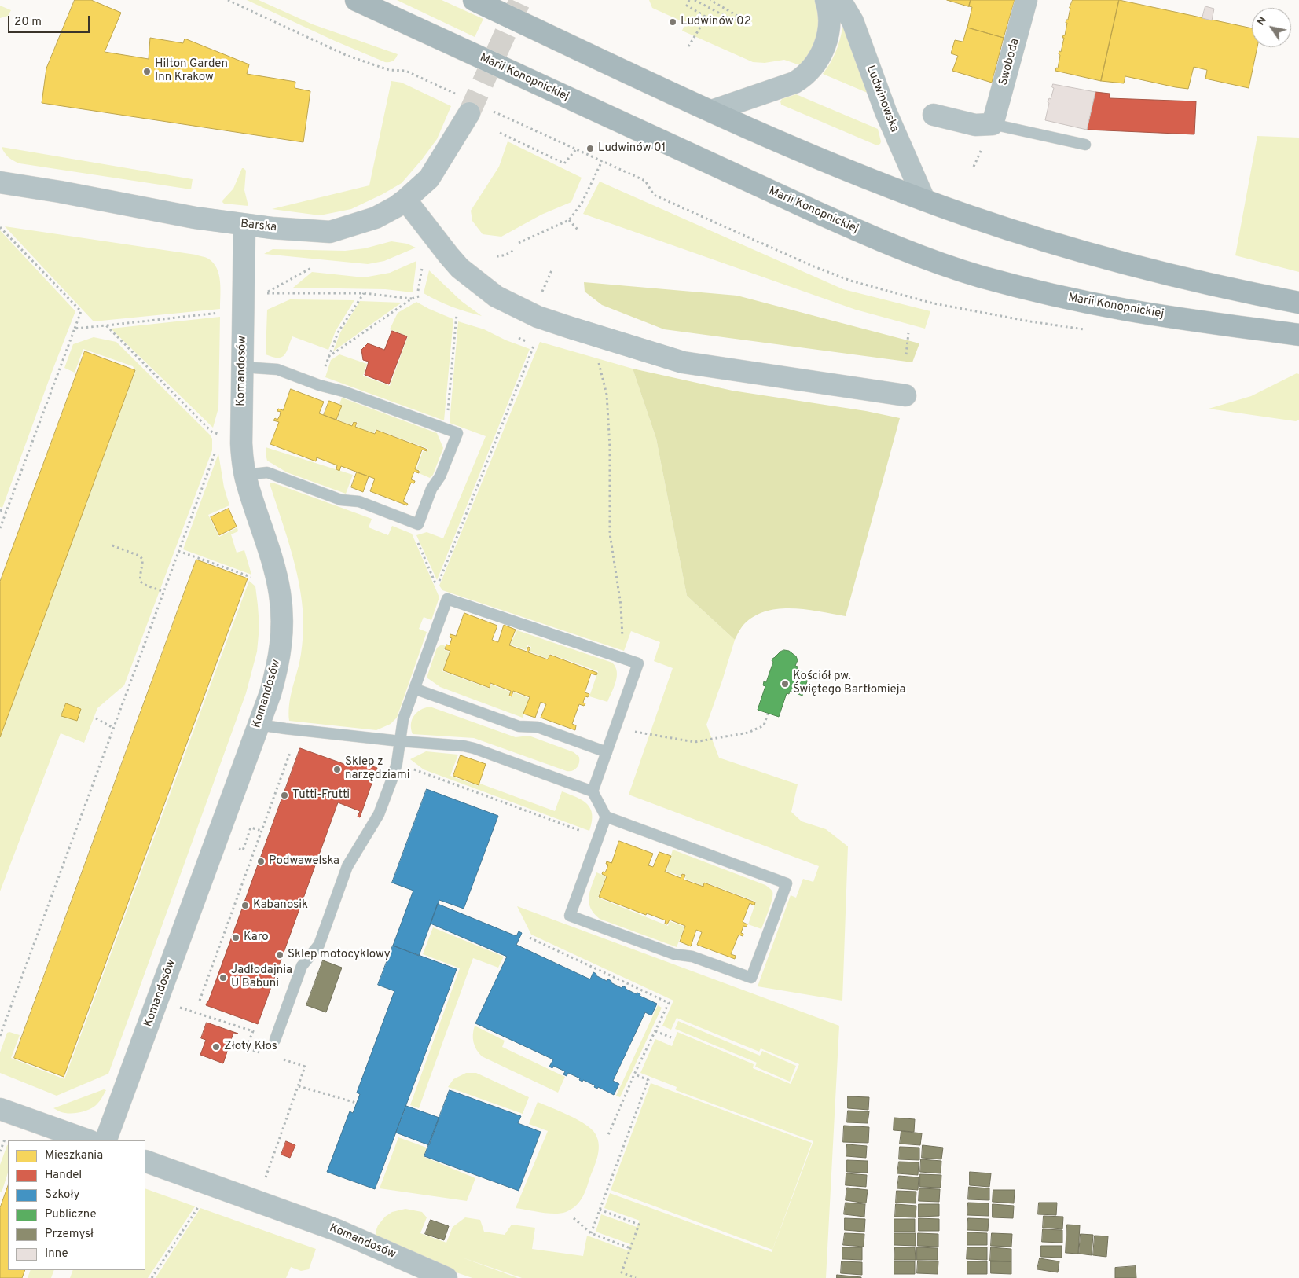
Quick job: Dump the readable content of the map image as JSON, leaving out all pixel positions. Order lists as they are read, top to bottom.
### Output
{
  "streets": {
    "main road": ["Marii Konopnickiej"],
    "street": [
      "Swoboda",
      "Ludwinowska",
      "Barska",
      "Komandosów"
    ]
  },
  "crossings": [
    ["Barska", "Komandosów"]
  ],
  "places": [
    "Ludwinów 02",
    "Hilton Garden Inn Krakow",
    "Ludwinów 01",
    "Kościół pw. Świętego Bartłomieja",
    "Sklep z narzędziami",
    "Tutti-Frutti",
    "Podwawelska",
    "Kabanosik",
    "Karo",
    "Sklep motocyklowy",
    "Jadłodajnia U Babuni",
    "Złoty Kłos"
  ],
  "legend": [
    "Mieszkania",
    "Handel",
    "Szkoły",
    "Publiczne",
    "Przemysł",
    "Inne"
  ],
  "scale_bar": "20 m",
  "north": "top left"
}
